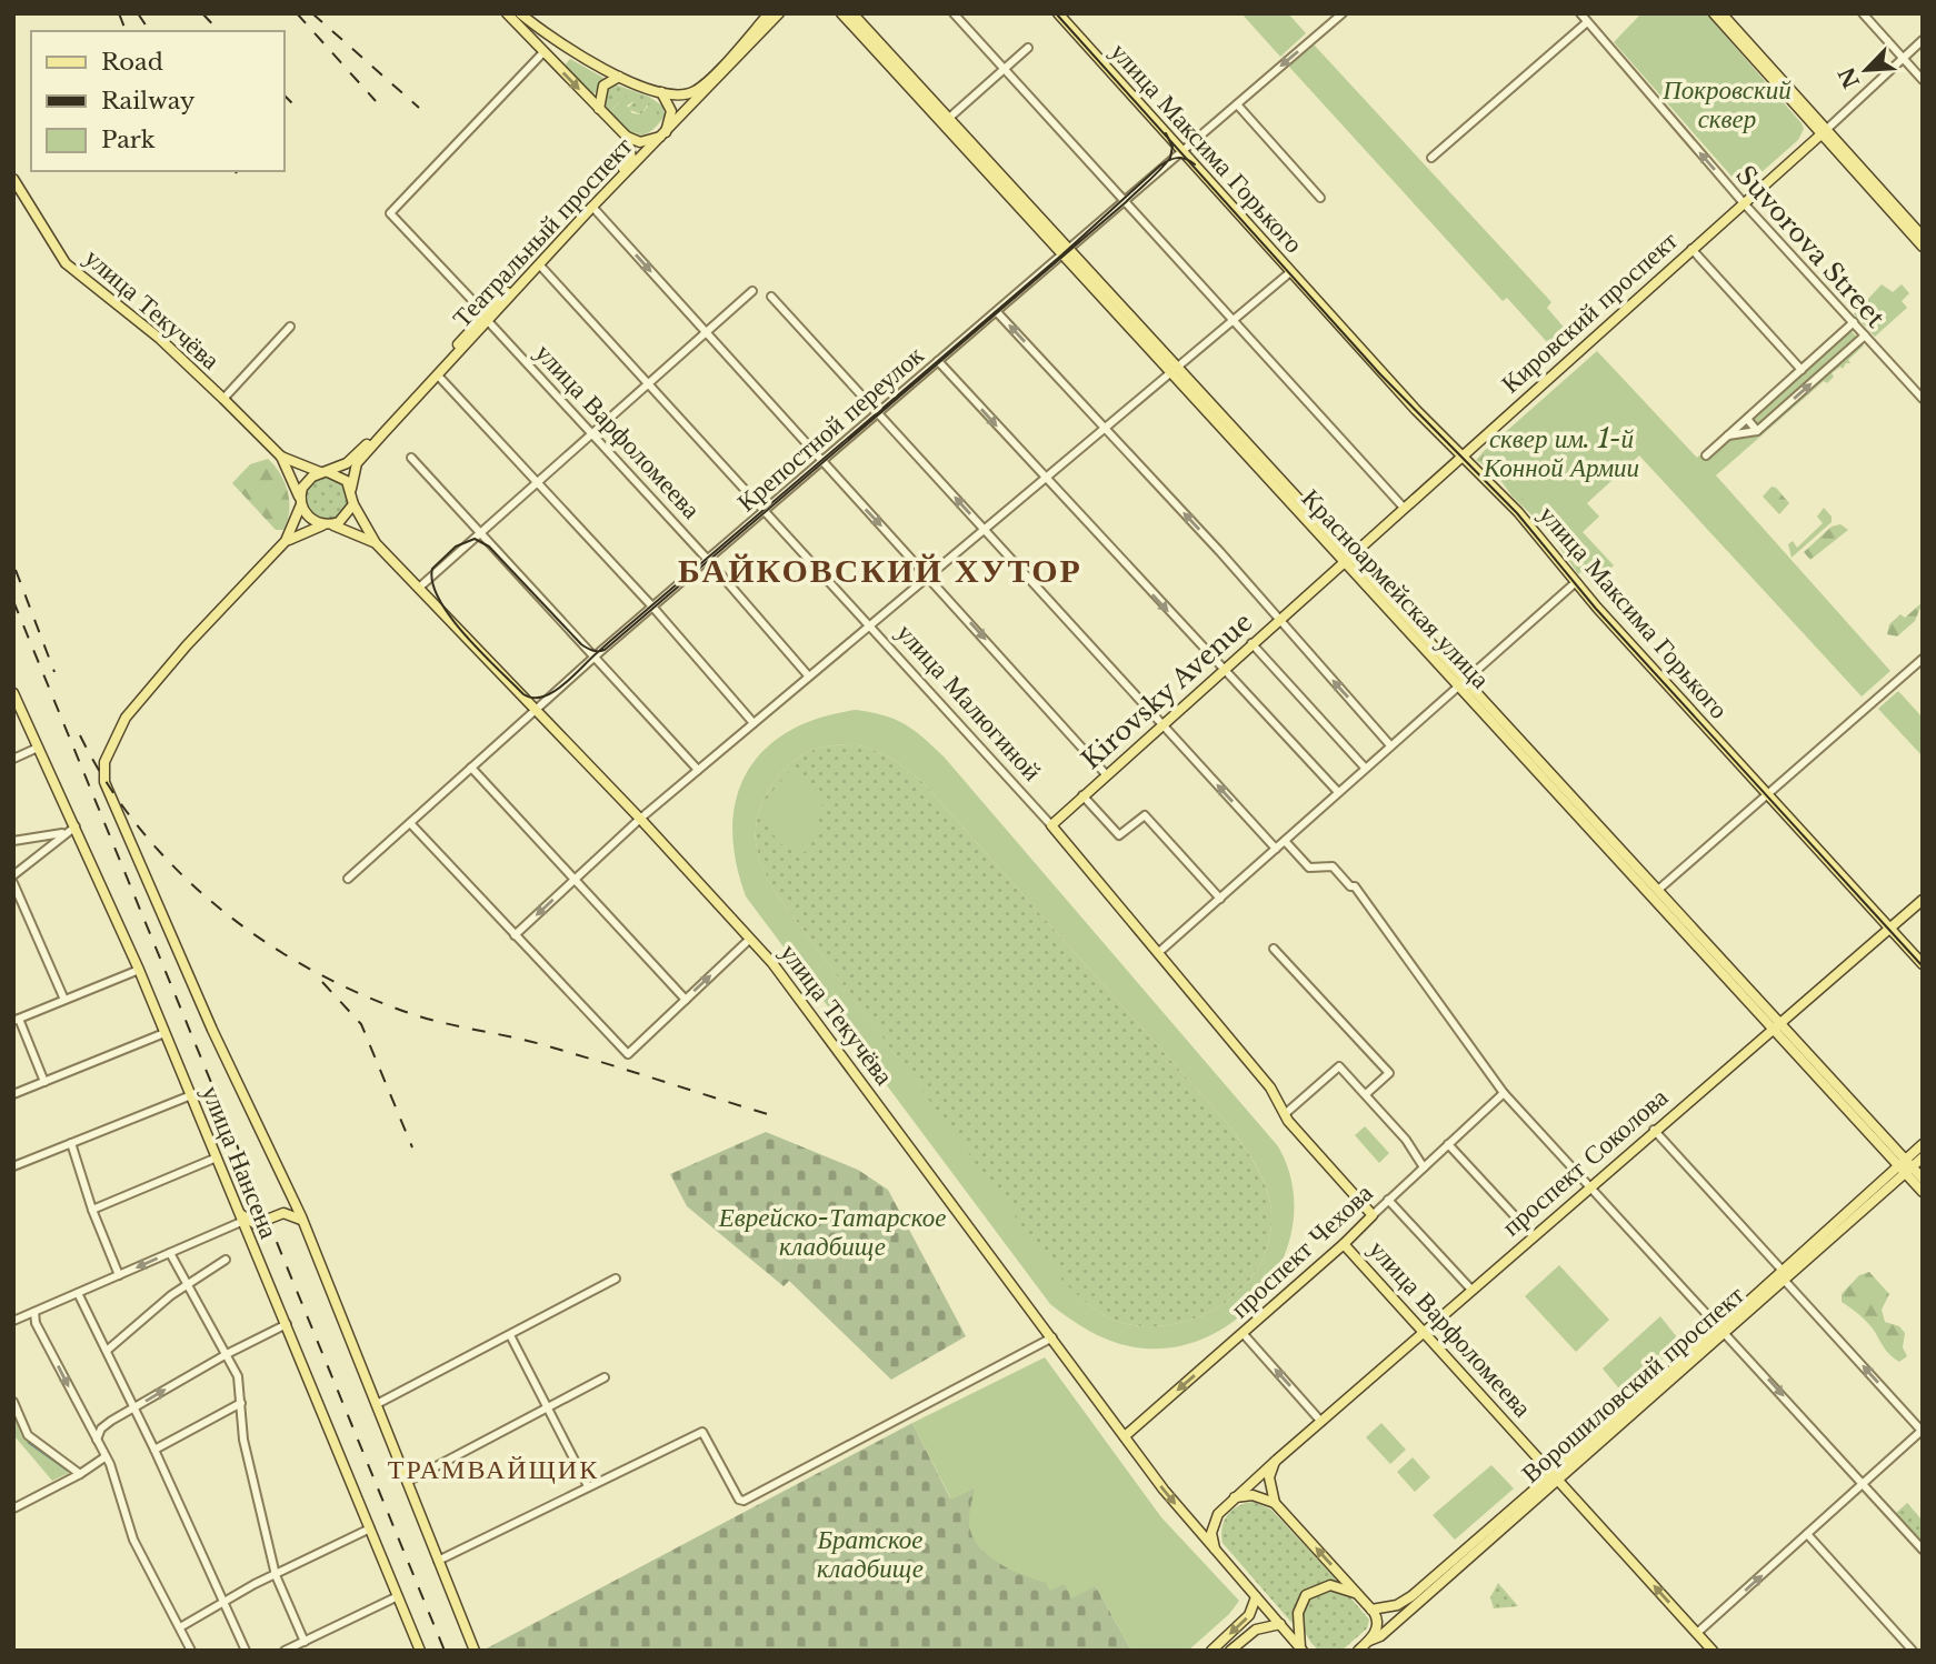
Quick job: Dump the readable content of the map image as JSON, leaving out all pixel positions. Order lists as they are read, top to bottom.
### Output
{
  "streets": {
    "main road": [
      "улица Максима Горького",
      "Театральный проспект",
      "улица Текучёва",
      "Кировский проспект",
      "улица Варфоломеева",
      "Красноармейская улица",
      "Kirovsky Avenue",
      "улица Малюгиной",
      "улица Нансена",
      "проспект Соколова",
      "проспект Чехова",
      "Ворошиловский проспект"
    ],
    "street": ["Suvorova Street", "Крепостной переулок"]
  },
  "crossings": [
    ["улица Максима Горького", "Кировский проспект"],
    ["улица Максима Горького", "Крепостной переулок"],
    ["улица Максима Горького", "проспект Соколова"],
    ["Театральный проспект", "улица Текучёва"],
    ["Театральный проспект", "улица Варфоломеева"],
    ["Театральный проспект", "улица Малюгиной"],
    ["Suvorova Street", "Кировский проспект"],
    ["улица Текучёва", "Крепостной переулок"],
    ["улица Текучёва", "проспект Соколова"],
    ["улица Текучёва", "проспект Чехова"],
    ["Кировский проспект", "Красноармейская улица"],
    ["Кировский проспект", "Kirovsky Avenue"],
    ["Крепостной переулок", "улица Варфоломеева"],
    ["Крепостной переулок", "Красноармейская улица"],
    ["Крепостной переулок", "улица Малюгиной"],
    ["улица Варфоломеева", "проспект Соколова"],
    ["улица Варфоломеева", "проспект Чехова"],
    ["улица Варфоломеева", "Ворошиловский проспект"],
    ["Красноармейская улица", "проспект Соколова"],
    ["Красноармейская улица", "Ворошиловский проспект"],
    ["Kirovsky Avenue", "улица Малюгиной"],
    ["улица Малюгиной", "проспект Чехова"]
  ],
  "one_way": ["Suvorova Street"],
  "districts": ["БАЙКОВСКИЙ ХУТОР", "ТРАМВАЙЩИК"],
  "parks": [
    "Покровский сквер",
    "сквер им. 1-й Конной Армии",
    "Еврейско-Татарское кладбище",
    "Братское кладбище"
  ],
  "legend": ["Road", "Railway", "Park"],
  "north": "bottom left"
}
